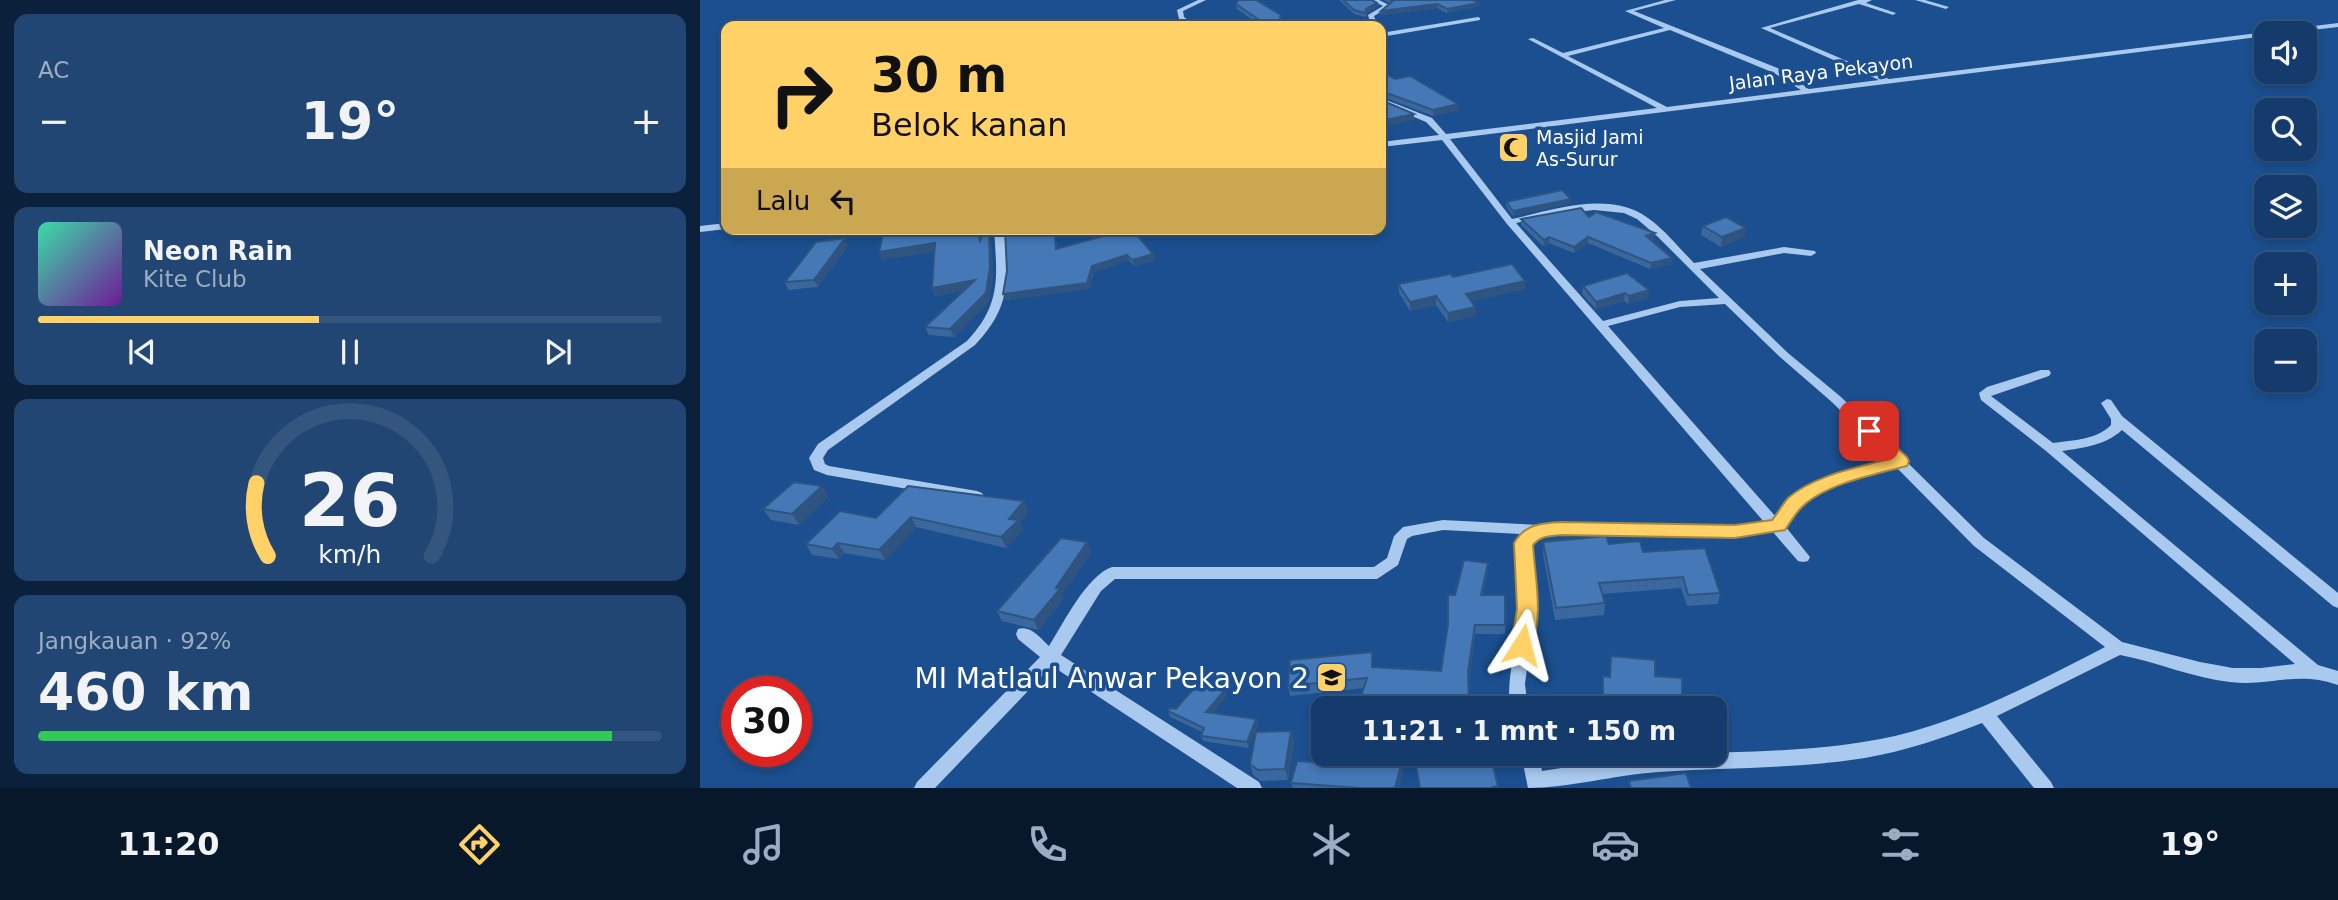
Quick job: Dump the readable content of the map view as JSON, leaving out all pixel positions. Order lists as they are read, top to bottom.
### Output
{
  "streets": {
    "street": ["Jalan Raya Pekayon"]
  },
  "places": {
    "mosque": ["Masjid Jami As-Surur"],
    "school or university": ["MI Matlaul Anwar Pekayon 2"]
  },
  "page": {
    "tile": [
      "AC",
      ["Jangkauan · 92%", "460 km"]
    ],
    "map_buttons": ["+", "−"],
    "turn": ["30 m", "Belok kanan"],
    "heat": ["−", "19°", "+"],
    "then": "Lalu",
    "song": ["Neon Rain", "Kite Club"],
    "limit": "30",
    "trip": "11:21 · 1 mnt · 150 m",
    "tabs": ["11:20", "19°"],
    "gauge": ["26", "km/h"]
  }
}
